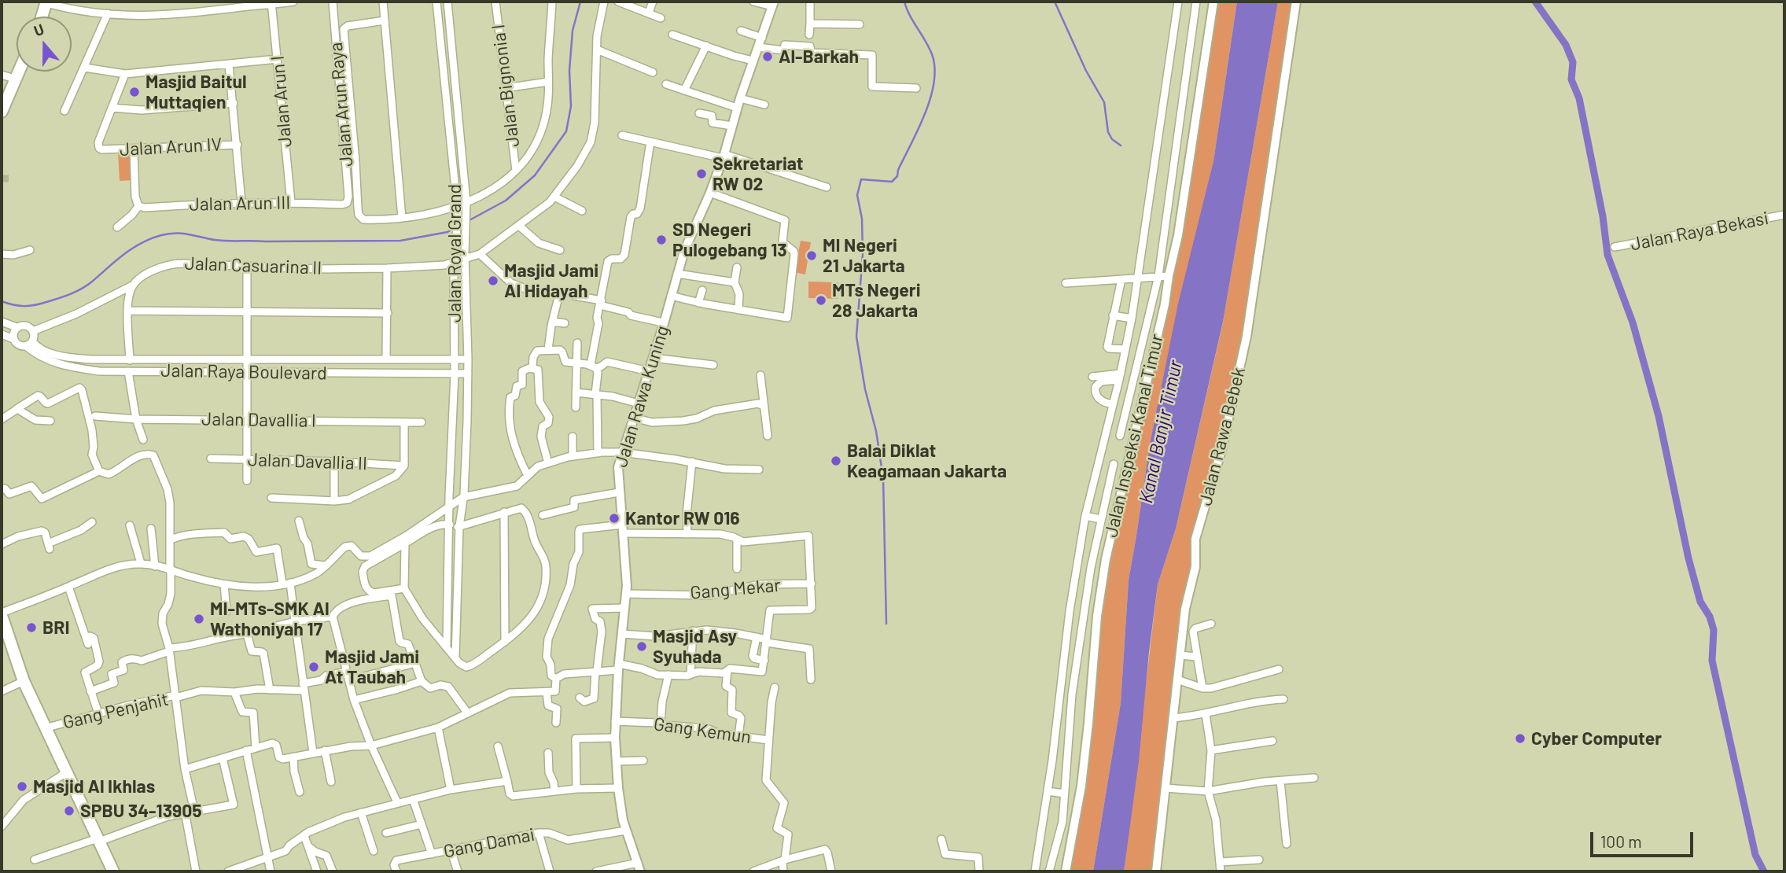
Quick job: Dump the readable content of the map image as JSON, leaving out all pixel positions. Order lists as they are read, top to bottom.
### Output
{
  "streets": {
    "street": [
      "Jalan Bignonia I",
      "Jalan Arun I",
      "Jalan Arun Raya",
      "Jalan Arun IV",
      "Jalan Arun III",
      "Jalan Raya Bekasi",
      "Jalan Royal Grand",
      "Jalan Casuarina II",
      "Jalan Raya Boulevard",
      "Jalan Rawa Kuning",
      "Jalan Davallia I",
      "Jalan Inspeksi Kanal Timur",
      "Jalan Rawa Bebek",
      "Jalan Davallia II",
      "Gang Mekar",
      "Gang Penjahit",
      "Gang Kemun",
      "Gang Damai"
    ]
  },
  "crossings": [
    ["Jalan Arun I", "Jalan Arun III"],
    ["Jalan Arun Raya", "Jalan Arun III"],
    ["Jalan Royal Grand", "Jalan Casuarina II"],
    ["Jalan Royal Grand", "Jalan Raya Boulevard"],
    ["Jalan Casuarina II", "Jalan Raya Boulevard"],
    ["Jalan Rawa Kuning", "Gang Mekar"],
    ["Jalan Rawa Kuning", "Gang Kemun"],
    ["Jalan Rawa Kuning", "Gang Damai"]
  ],
  "water": ["Kanal Banjir Timur"],
  "places": [
    "Al-Barkah",
    "Masjid Baitul Muttaqien",
    "Sekretariat RW 02",
    "SD Negeri Pulogebang 13",
    "MI Negeri 21 Jakarta",
    "Masjid Jami Al Hidayah",
    "MTs Negeri 28 Jakarta",
    "Balai Diklat Keagamaan Jakarta",
    "Kantor RW 016",
    "MI-MTs-SMK Al Wathoniyah 17",
    "BRI",
    "Masjid Asy Syuhada",
    "Masjid Jami At Taubah",
    "Cyber Computer",
    "Masjid Al Ikhlas",
    "SPBU 34-13905"
  ],
  "scale_bar": "100 m",
  "north": "top"
}
